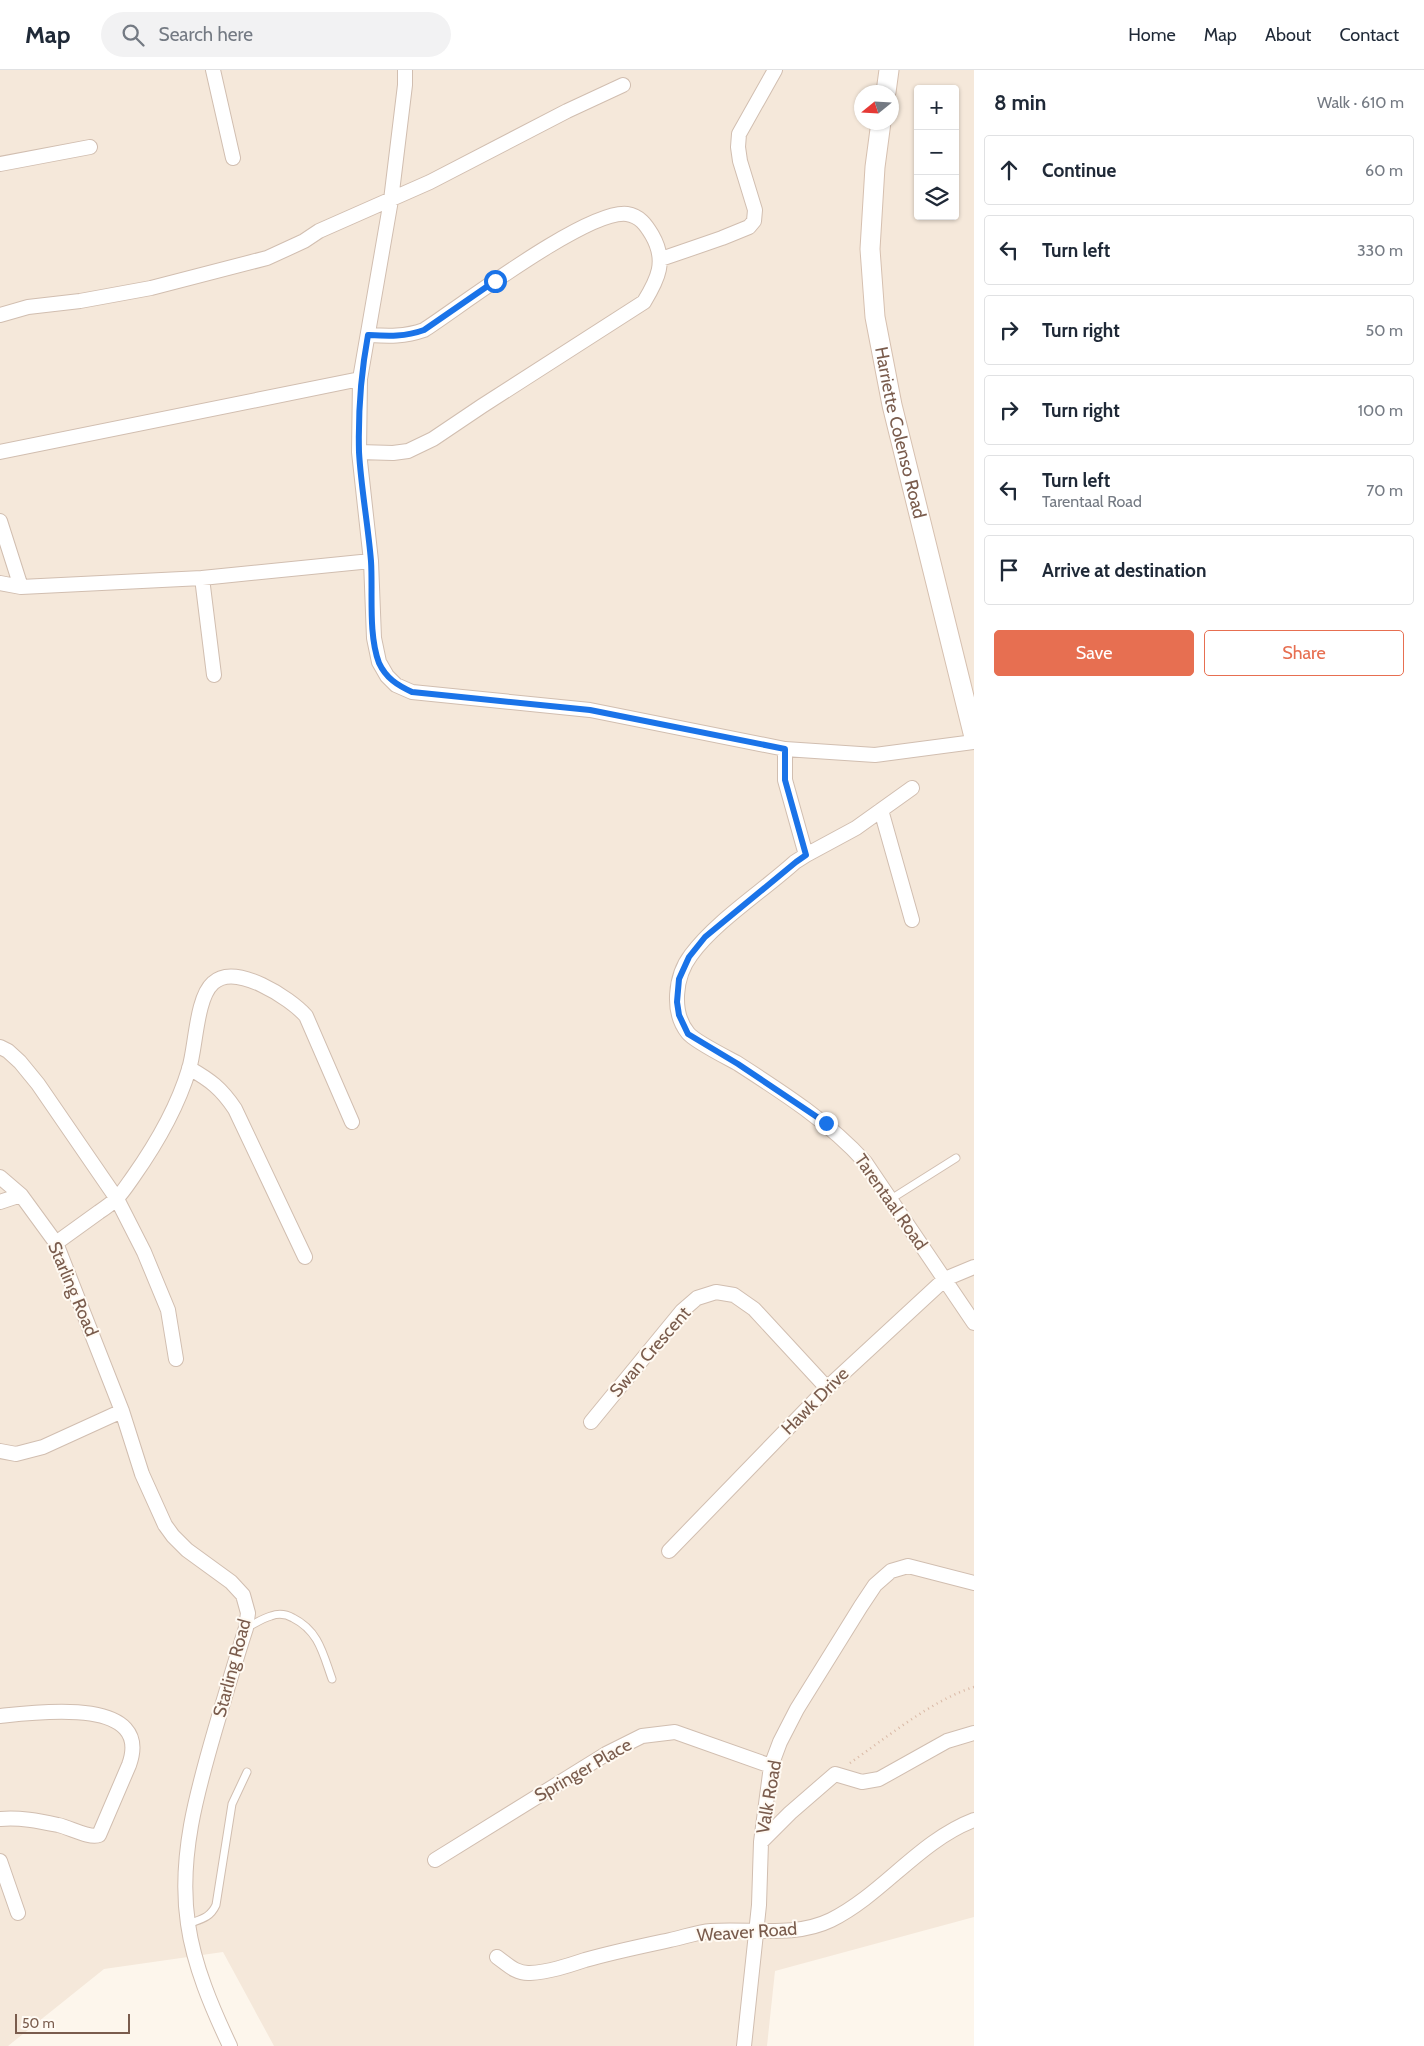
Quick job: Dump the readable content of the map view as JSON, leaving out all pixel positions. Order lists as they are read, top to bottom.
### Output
{
  "streets": {
    "street": [
      "Harriette Colenso Road",
      "Tarentaal Road",
      "Starling Road",
      "Swan Crescent",
      "Hawk Drive",
      "Springer Place",
      "Valk Road",
      "Weaver Road"
    ]
  },
  "crossings": [
    ["Tarentaal Road", "Hawk Drive"],
    ["Swan Crescent", "Hawk Drive"],
    ["Springer Place", "Valk Road"],
    ["Valk Road", "Weaver Road"]
  ],
  "scale_bar": "50 m",
  "north": "left",
  "page": {
    "header": "Map",
    "search": "Search here",
    "nav": [
      "Home",
      "Map",
      "About",
      "Contact"
    ],
    "heading": ["8 min", "Walk · 610 m"],
    "map_buttons": ["+", "−"],
    "list": [
      ["Continue", "60 m"],
      ["Turn left", "330 m"],
      ["Turn right", "50 m"],
      ["Turn right", "100 m"],
      ["Turn left", "Tarentaal Road", "70 m"],
      "Arrive at destination"
    ],
    "buttons": ["Save", "Share"],
    "scale": "50 m"
  }
}
